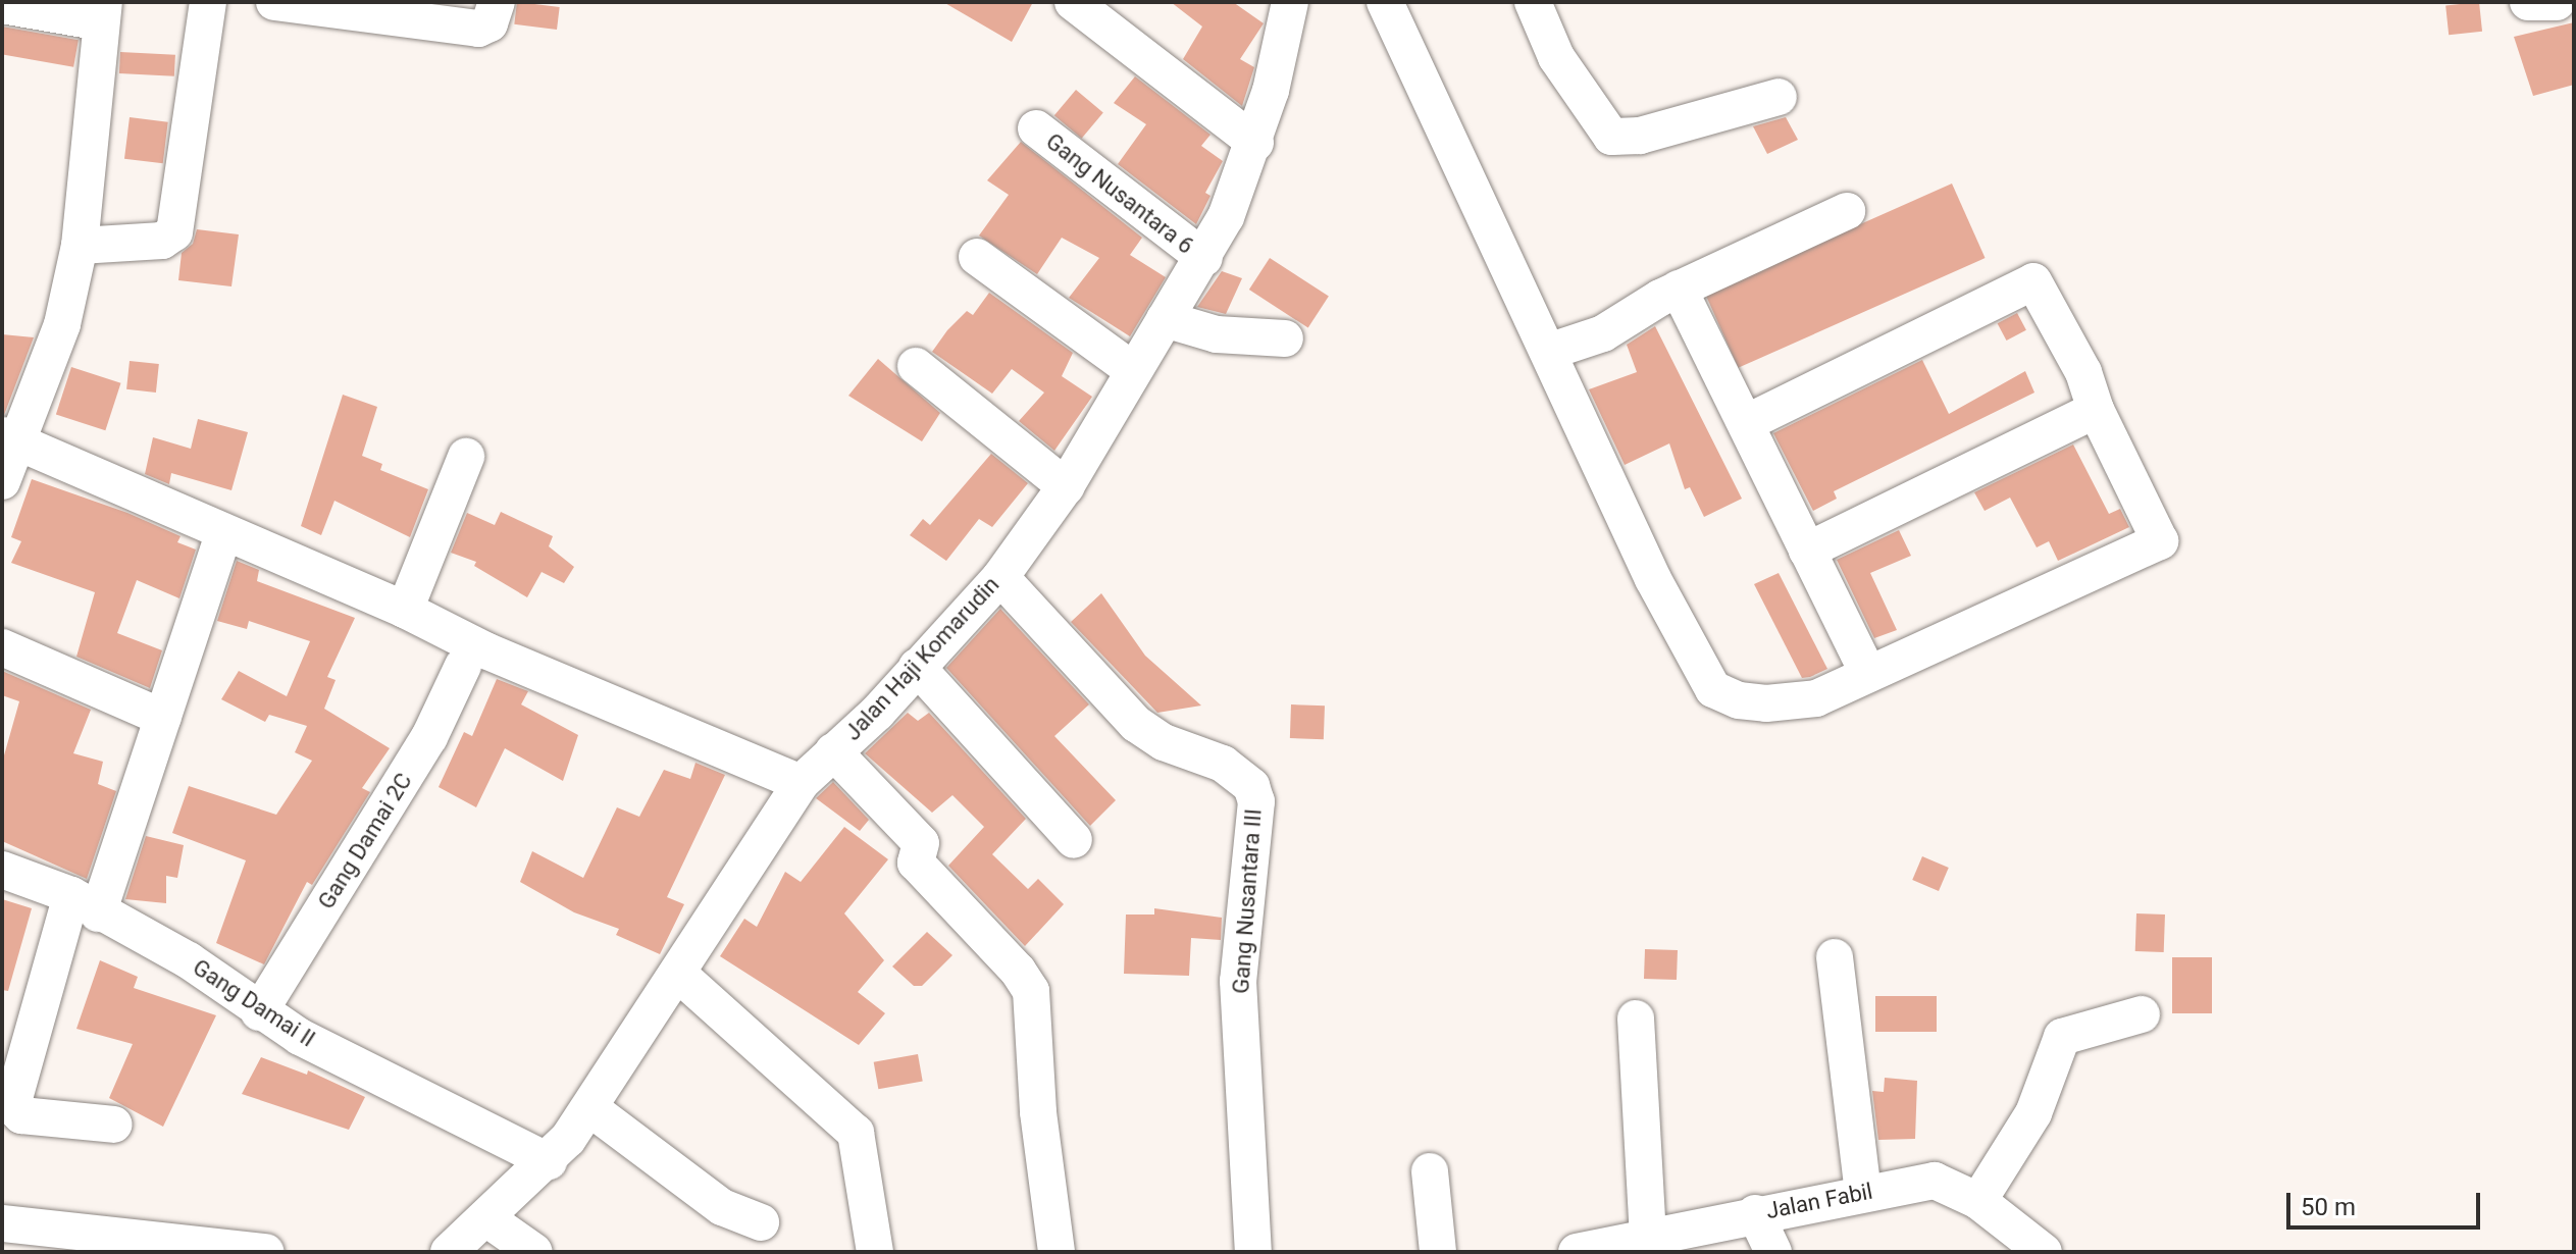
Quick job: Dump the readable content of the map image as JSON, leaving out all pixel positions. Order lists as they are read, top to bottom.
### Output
{
  "streets": {
    "street": [
      "Gang Nusantara 6",
      "Jalan Haji Komarudin",
      "Gang Damai 2C",
      "Gang Nusantara III",
      "Gang Damai II",
      "Jalan Fabil"
    ]
  },
  "crossings": [
    ["Gang Nusantara 6", "Jalan Haji Komarudin"],
    ["Jalan Haji Komarudin", "Gang Nusantara III"],
    ["Jalan Haji Komarudin", "Gang Damai II"],
    ["Gang Damai 2C", "Gang Damai II"]
  ],
  "scale_bar": "50 m"
}
